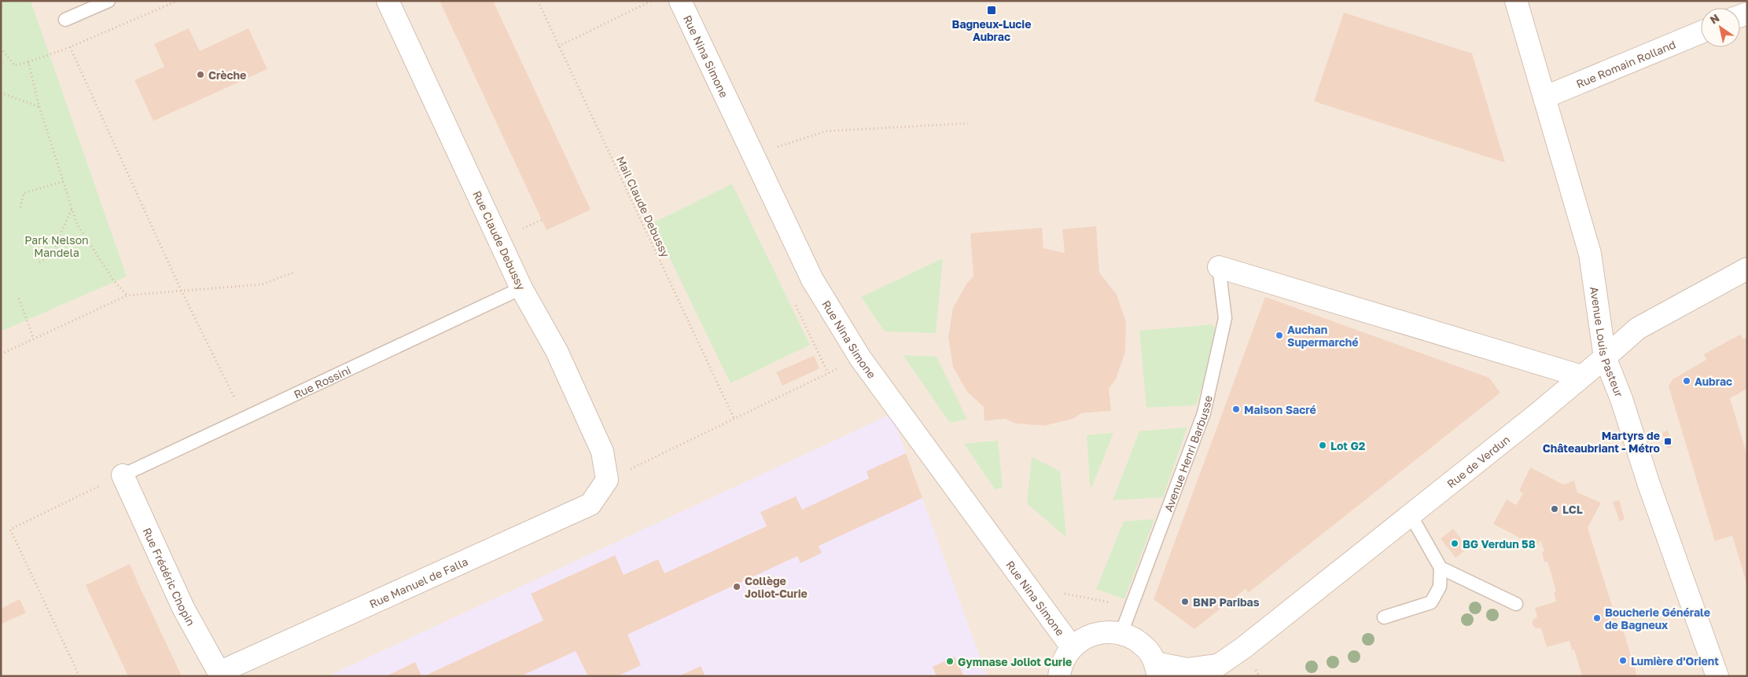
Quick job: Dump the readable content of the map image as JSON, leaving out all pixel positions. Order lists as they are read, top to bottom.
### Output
{
  "streets": {
    "street": [
      "Rue Nina Simone",
      "Rue Romain Rolland",
      "Rue Claude Debussy",
      "Avenue Louis Pasteur",
      "Rue de Verdun",
      "Rue Frédéric Chopin",
      "Rue Manuel de Falla"
    ],
    "lane": ["Rue Rossini", "Avenue Henri Barbusse"],
    "path": ["Mail Claude Debussy"]
  },
  "crossings": [
    ["Rue Romain Rolland", "Avenue Louis Pasteur"],
    ["Rue Claude Debussy", "Rue Rossini"],
    ["Rue Claude Debussy", "Rue Manuel de Falla"],
    ["Avenue Louis Pasteur", "Rue de Verdun"],
    ["Rue Rossini", "Rue Frédéric Chopin"],
    ["Rue Frédéric Chopin", "Rue Manuel de Falla"]
  ],
  "parks": ["Park Nelson Mandela"],
  "places": {
    "transit": ["Bagneux-Lucie Aubrac", "Martyrs de Châteaubriant - Métro"],
    "other": [
      "Crèche",
      "Auchan Supermarché",
      "Aubrac",
      "Maison Sacré",
      "Lot G2",
      "LCL",
      "BG Verdun 58",
      "Collège Joliot-Curie",
      "BNP Paribas",
      "Boucherie Générale de Bagneux",
      "Lumière d'Orient",
      "Gymnase Joliot Curie"
    ]
  },
  "north": "top left"
}
